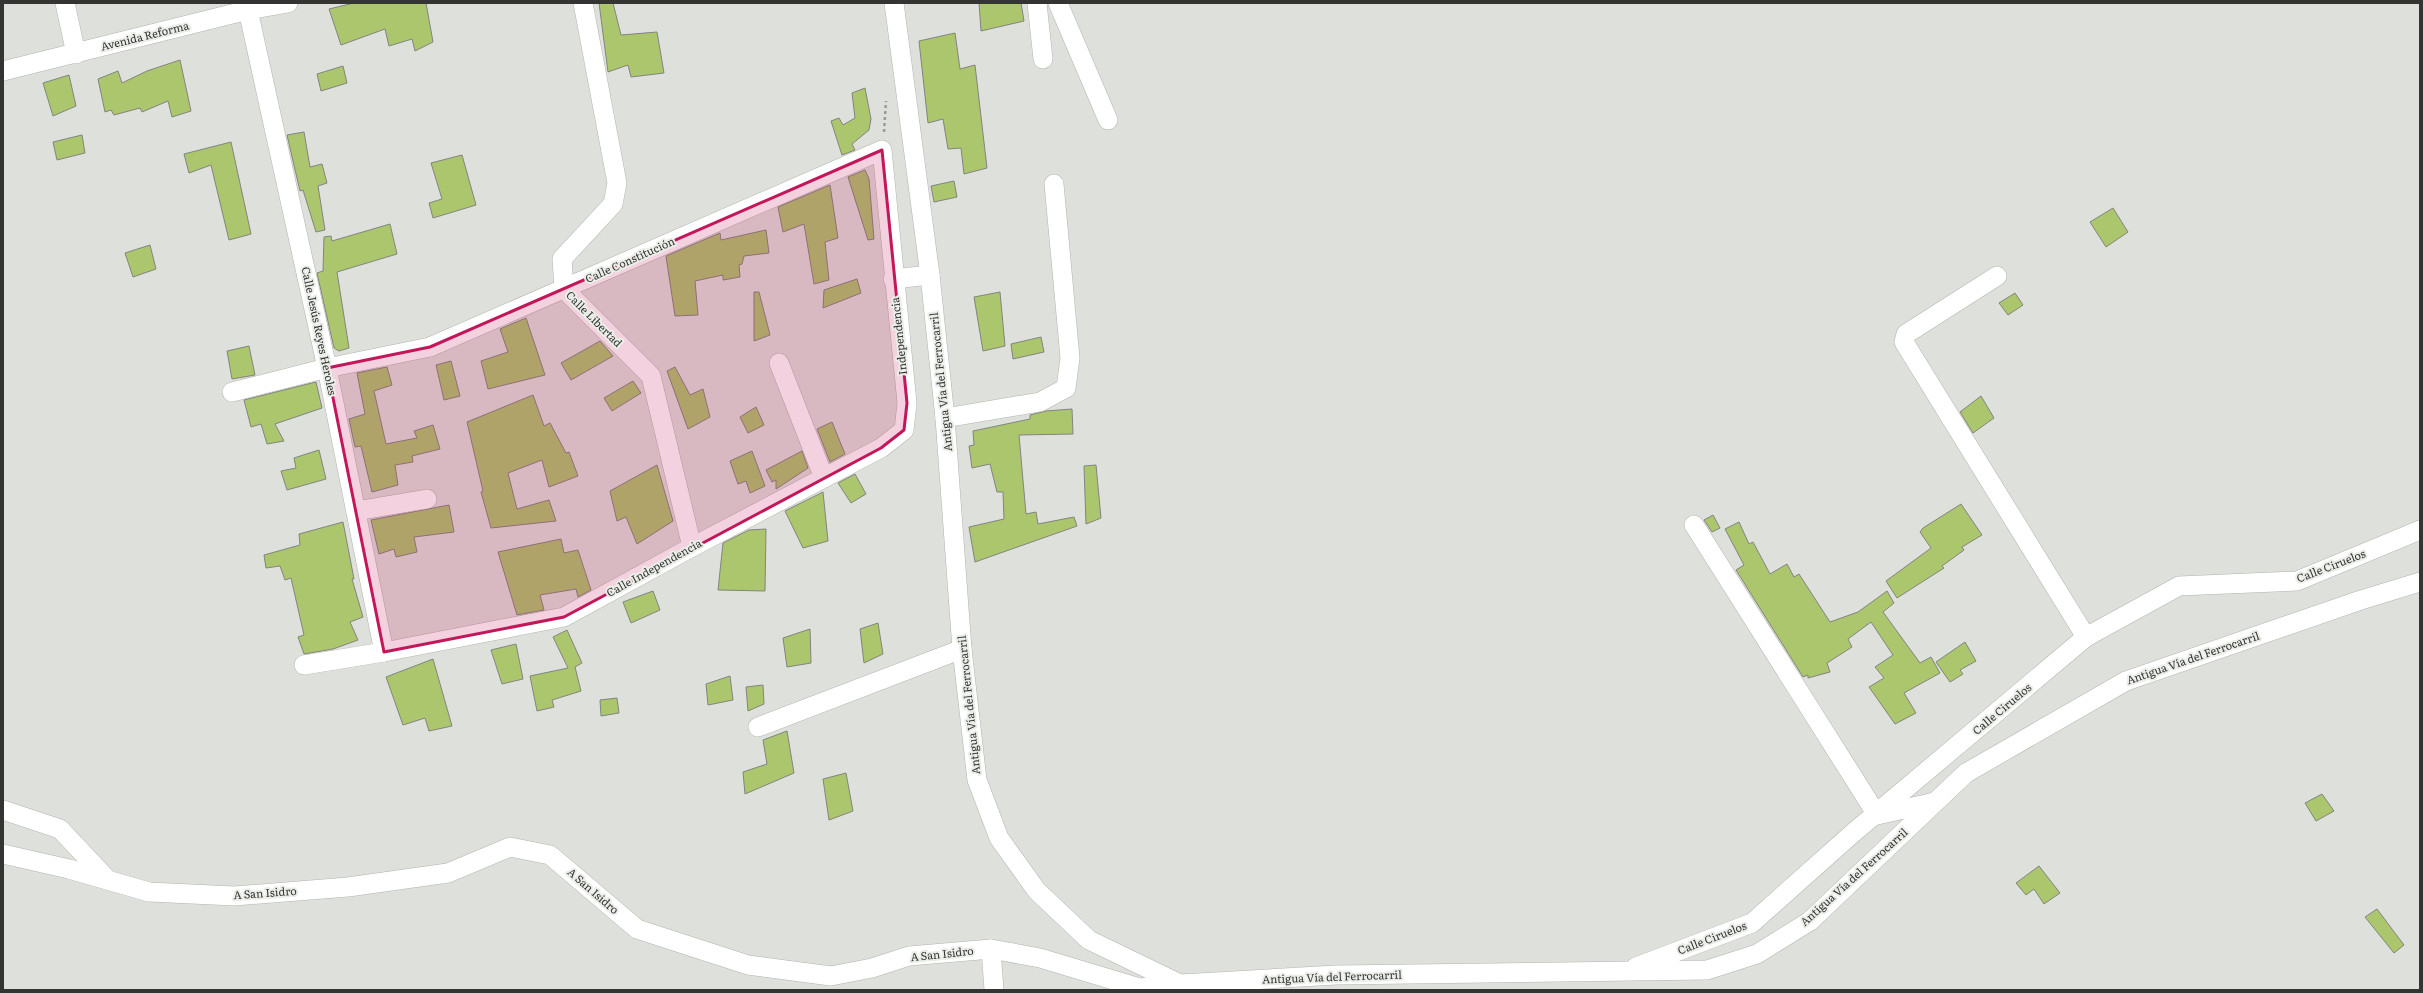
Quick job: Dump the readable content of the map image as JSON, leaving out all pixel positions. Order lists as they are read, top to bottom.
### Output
{
  "streets": {
    "street": [
      "Avenida Reforma",
      "Calle Constitución",
      "Calle Libertad",
      "Calle Jesús Reyes Heroles",
      "Independencia",
      "Antigua Vía del Ferrocarril",
      "Calle Ciruelos",
      "Calle Independencia",
      "A San Isidro"
    ]
  },
  "crossings": [
    ["Avenida Reforma", "Calle Jesús Reyes Heroles"],
    ["Calle Constitución", "Calle Libertad"],
    ["Calle Constitución", "Calle Jesús Reyes Heroles"],
    ["Calle Constitución", "Independencia"],
    ["Calle Libertad", "Calle Independencia"],
    ["Calle Jesús Reyes Heroles", "Calle Independencia"],
    ["Independencia", "Calle Independencia"],
    ["Antigua Vía del Ferrocarril", "Calle Ciruelos"],
    ["Antigua Vía del Ferrocarril", "A San Isidro"]
  ]
}
